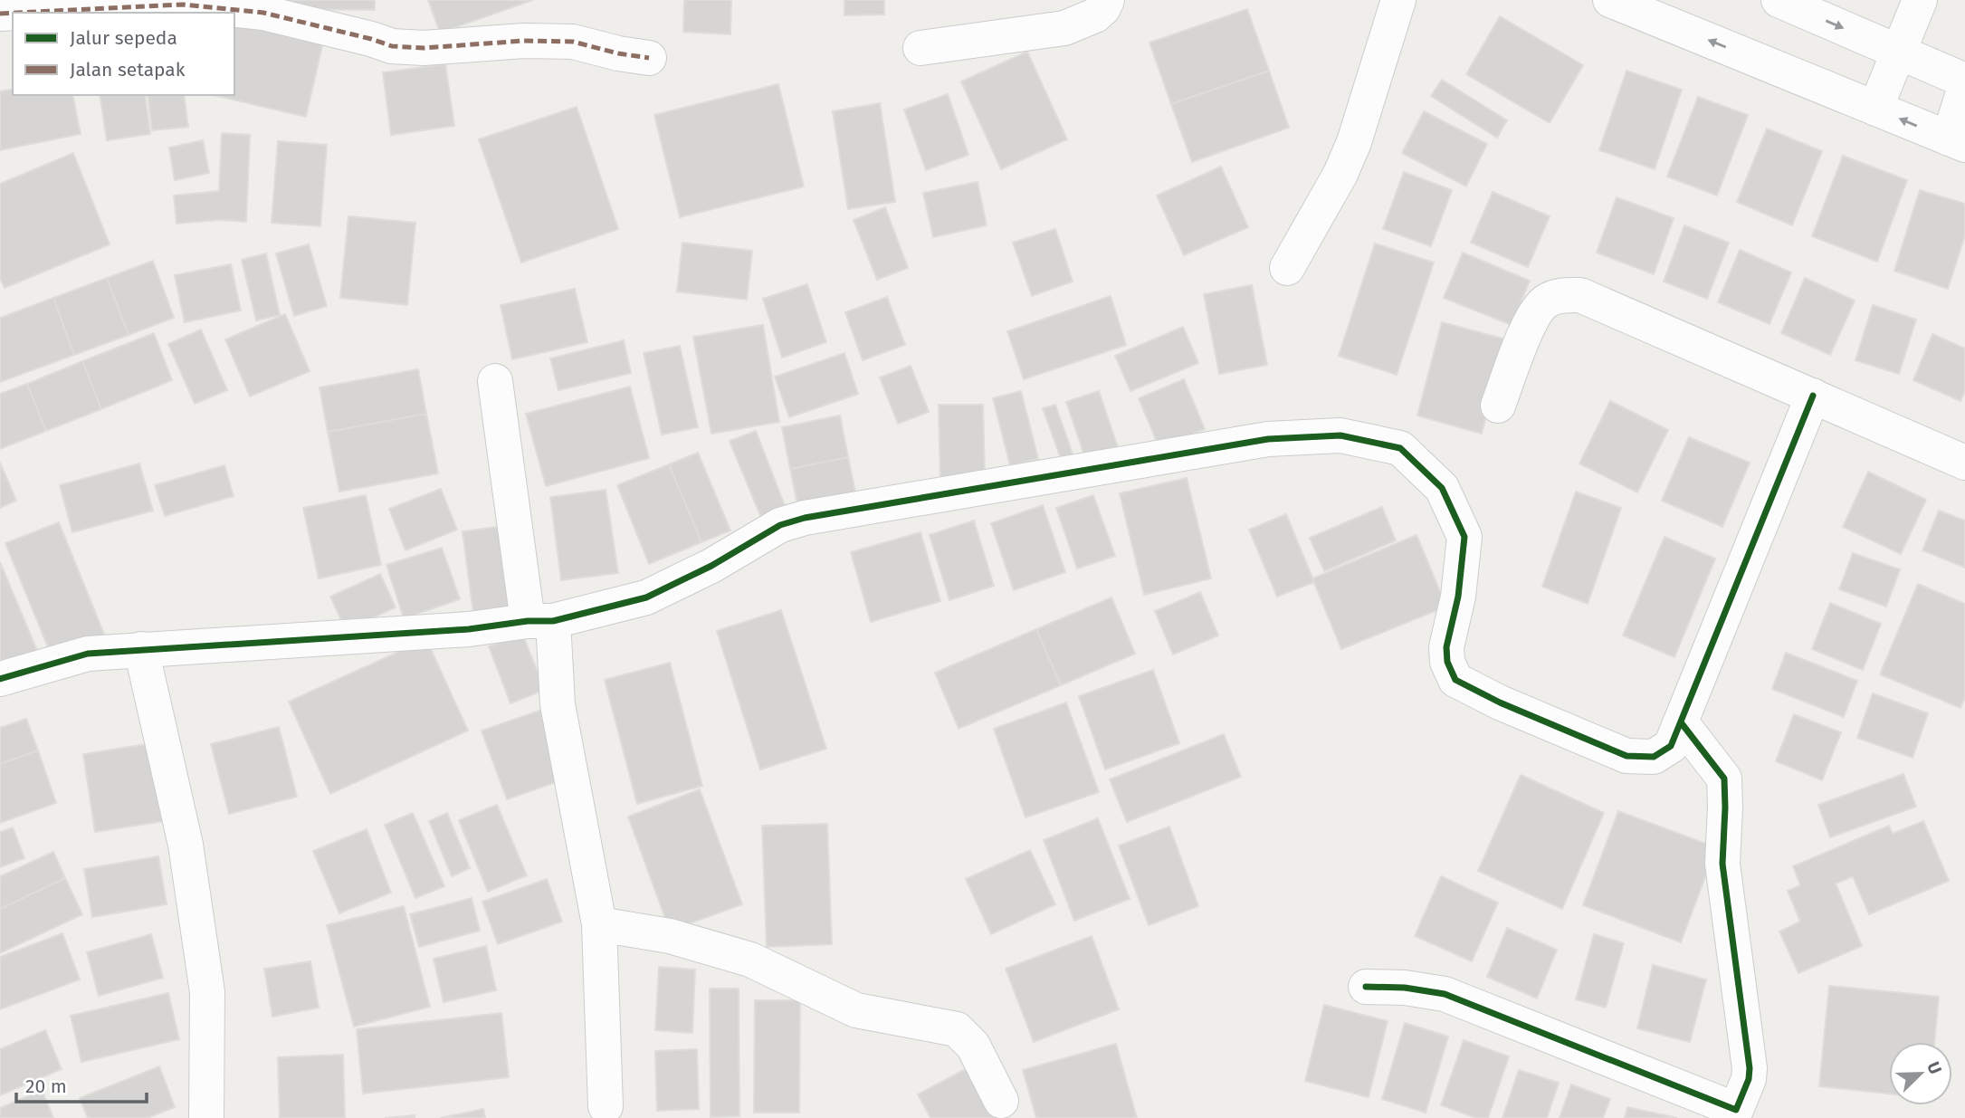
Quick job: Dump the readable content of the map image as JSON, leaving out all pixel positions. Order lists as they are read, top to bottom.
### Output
{
  "legend": ["Jalur sepeda", "Jalan setapak"],
  "scale_bar": "20 m",
  "north": "top right"
}
